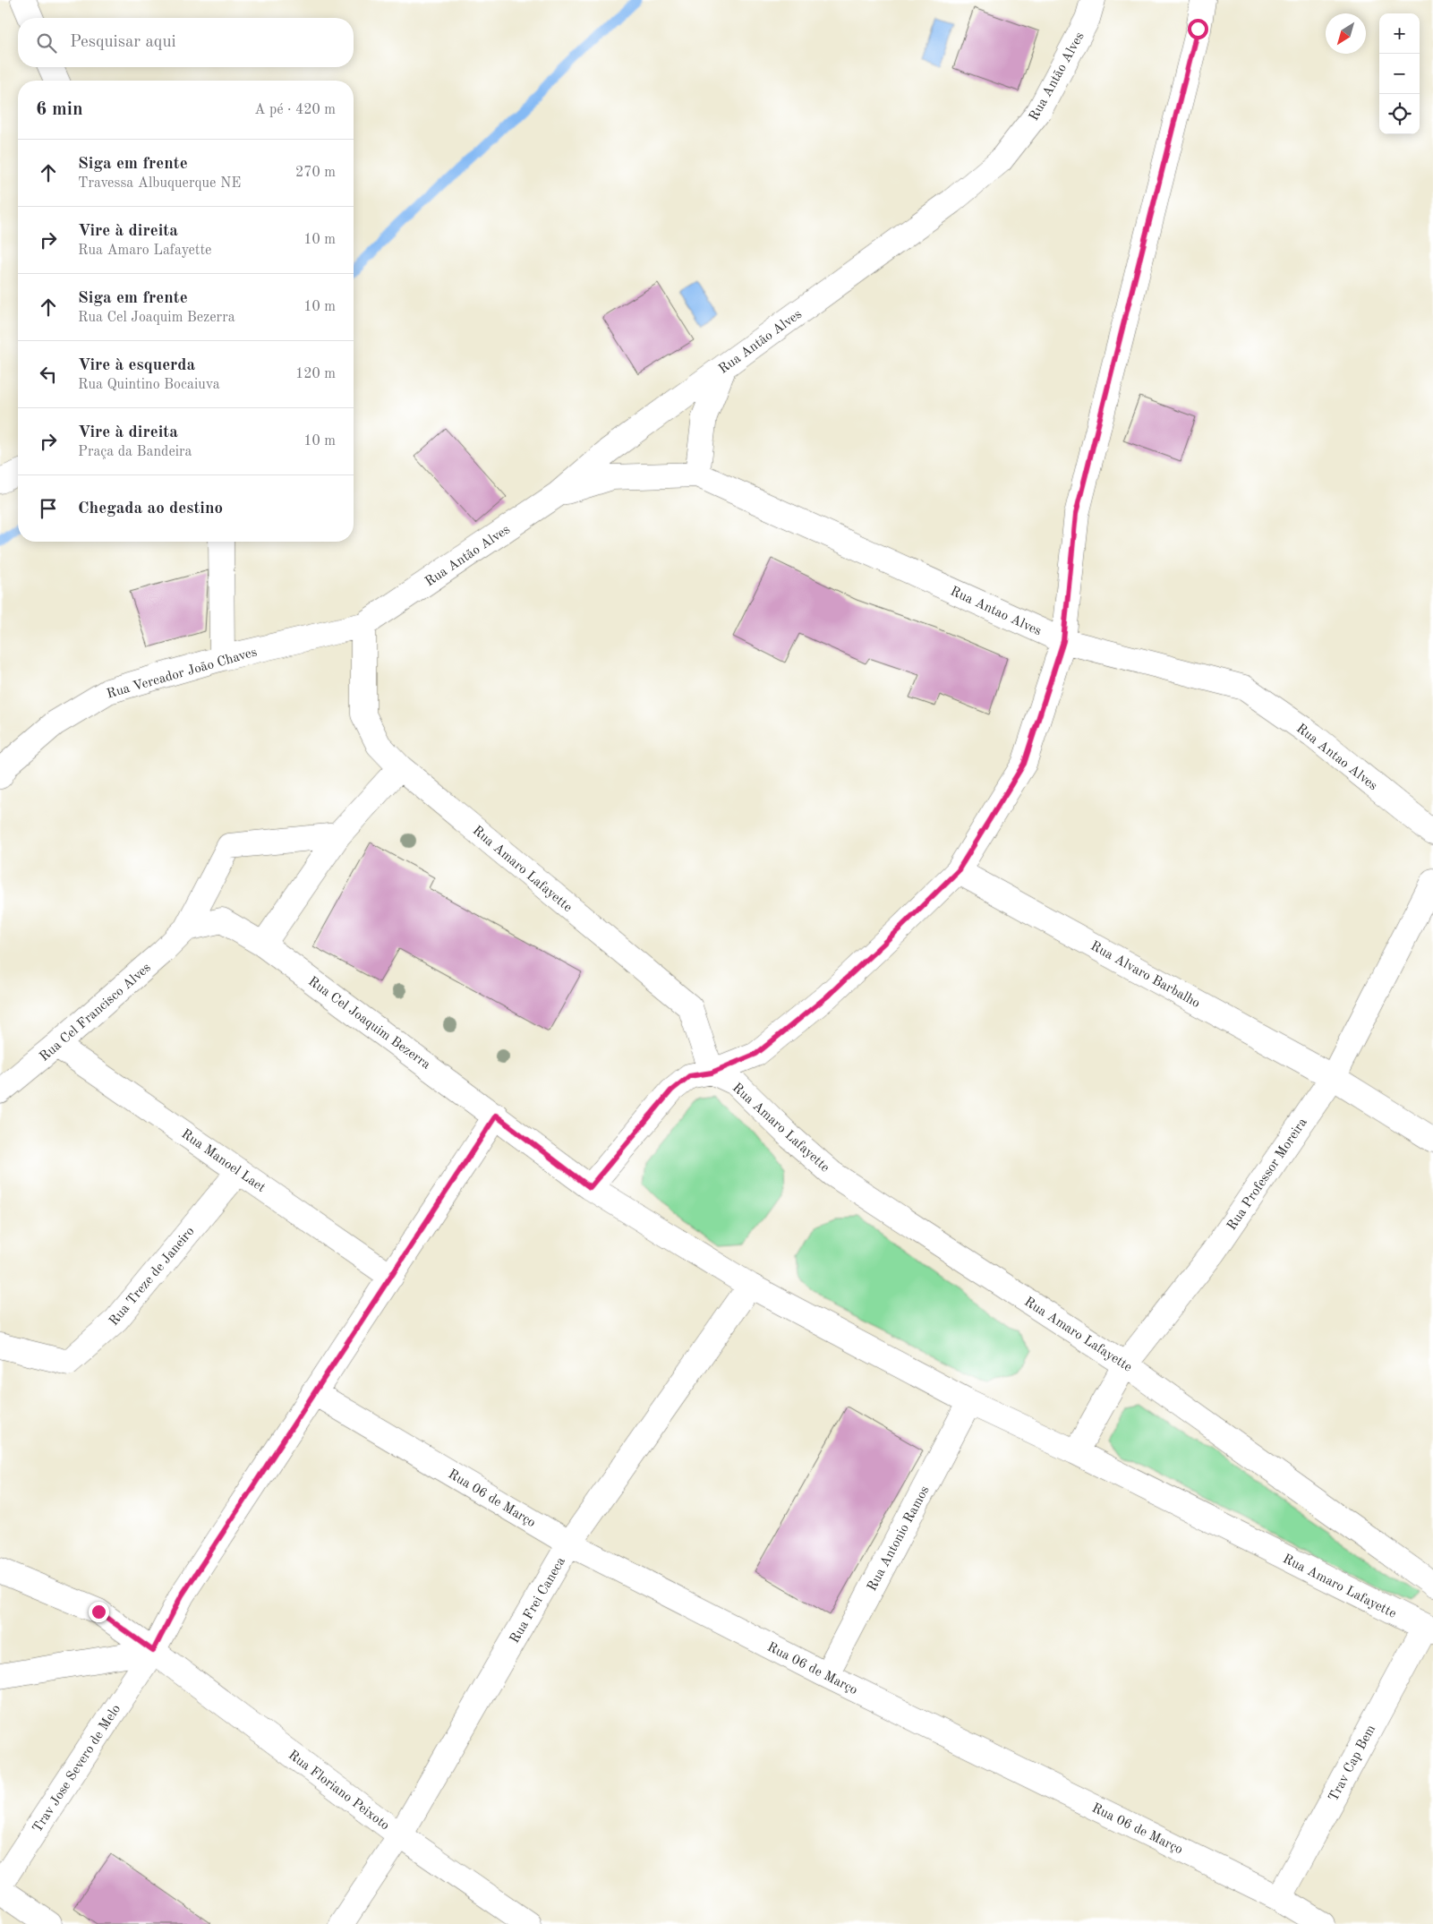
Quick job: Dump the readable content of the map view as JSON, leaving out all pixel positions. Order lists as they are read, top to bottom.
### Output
{
  "streets": {
    "street": [
      "Rua Antão Alves",
      "Rua Antao Alves",
      "Rua Vereador João Chaves",
      "Rua Amaro Lafayette",
      "Rua Alvaro Barbalho",
      "Rua Cel Francisco Alves",
      "Rua Cel Joaquim Bezerra",
      "Rua Manoel Laet",
      "Rua Professor Moreira",
      "Rua Treze de Janeiro",
      "Rua 06 de Março",
      "Rua Antonio Ramos",
      "Rua Frei Caneca",
      "Trav Cap Bem",
      "Trav Jose Severo de Melo",
      "Rua Floriano Peixoto"
    ]
  },
  "crossings": [
    ["Rua Antão Alves", "Rua Antao Alves"],
    ["Rua Antão Alves", "Rua Vereador João Chaves"],
    ["Rua Antão Alves", "Rua Amaro Lafayette"],
    ["Rua Vereador João Chaves", "Rua Amaro Lafayette"],
    ["Rua Amaro Lafayette", "Rua Cel Joaquim Bezerra"],
    ["Rua Amaro Lafayette", "Rua Professor Moreira"],
    ["Rua Amaro Lafayette", "Rua Antonio Ramos"],
    ["Rua Amaro Lafayette", "Rua Frei Caneca"],
    ["Rua Amaro Lafayette", "Trav Cap Bem"],
    ["Rua Alvaro Barbalho", "Rua Professor Moreira"],
    ["Rua Cel Francisco Alves", "Rua Cel Joaquim Bezerra"],
    ["Rua Cel Francisco Alves", "Rua Manoel Laet"],
    ["Rua Cel Joaquim Bezerra", "Trav Jose Severo de Melo"],
    ["Rua Manoel Laet", "Rua Treze de Janeiro"],
    ["Rua Manoel Laet", "Trav Jose Severo de Melo"],
    ["Rua 06 de Março", "Rua Antonio Ramos"],
    ["Rua 06 de Março", "Rua Frei Caneca"],
    ["Rua 06 de Março", "Trav Cap Bem"],
    ["Rua 06 de Março", "Trav Jose Severo de Melo"],
    ["Rua Frei Caneca", "Rua Floriano Peixoto"],
    ["Trav Jose Severo de Melo", "Rua Floriano Peixoto"]
  ],
  "north": "bottom left",
  "page": {
    "map_buttons": ["+", "−"],
    "search": "Pesquisar aqui",
    "heading": ["6 min", "A pé · 420 m"],
    "list": [
      ["Siga em frente", "Travessa Albuquerque NE", "270 m"],
      ["Vire à direita", "Rua Amaro Lafayette", "10 m"],
      ["Siga em frente", "Rua Cel Joaquim Bezerra", "10 m"],
      ["Vire à esquerda", "Rua Quintino Bocaiuva", "120 m"],
      ["Vire à direita", "Praça da Bandeira", "10 m"],
      "Chegada ao destino"
    ]
  }
}
